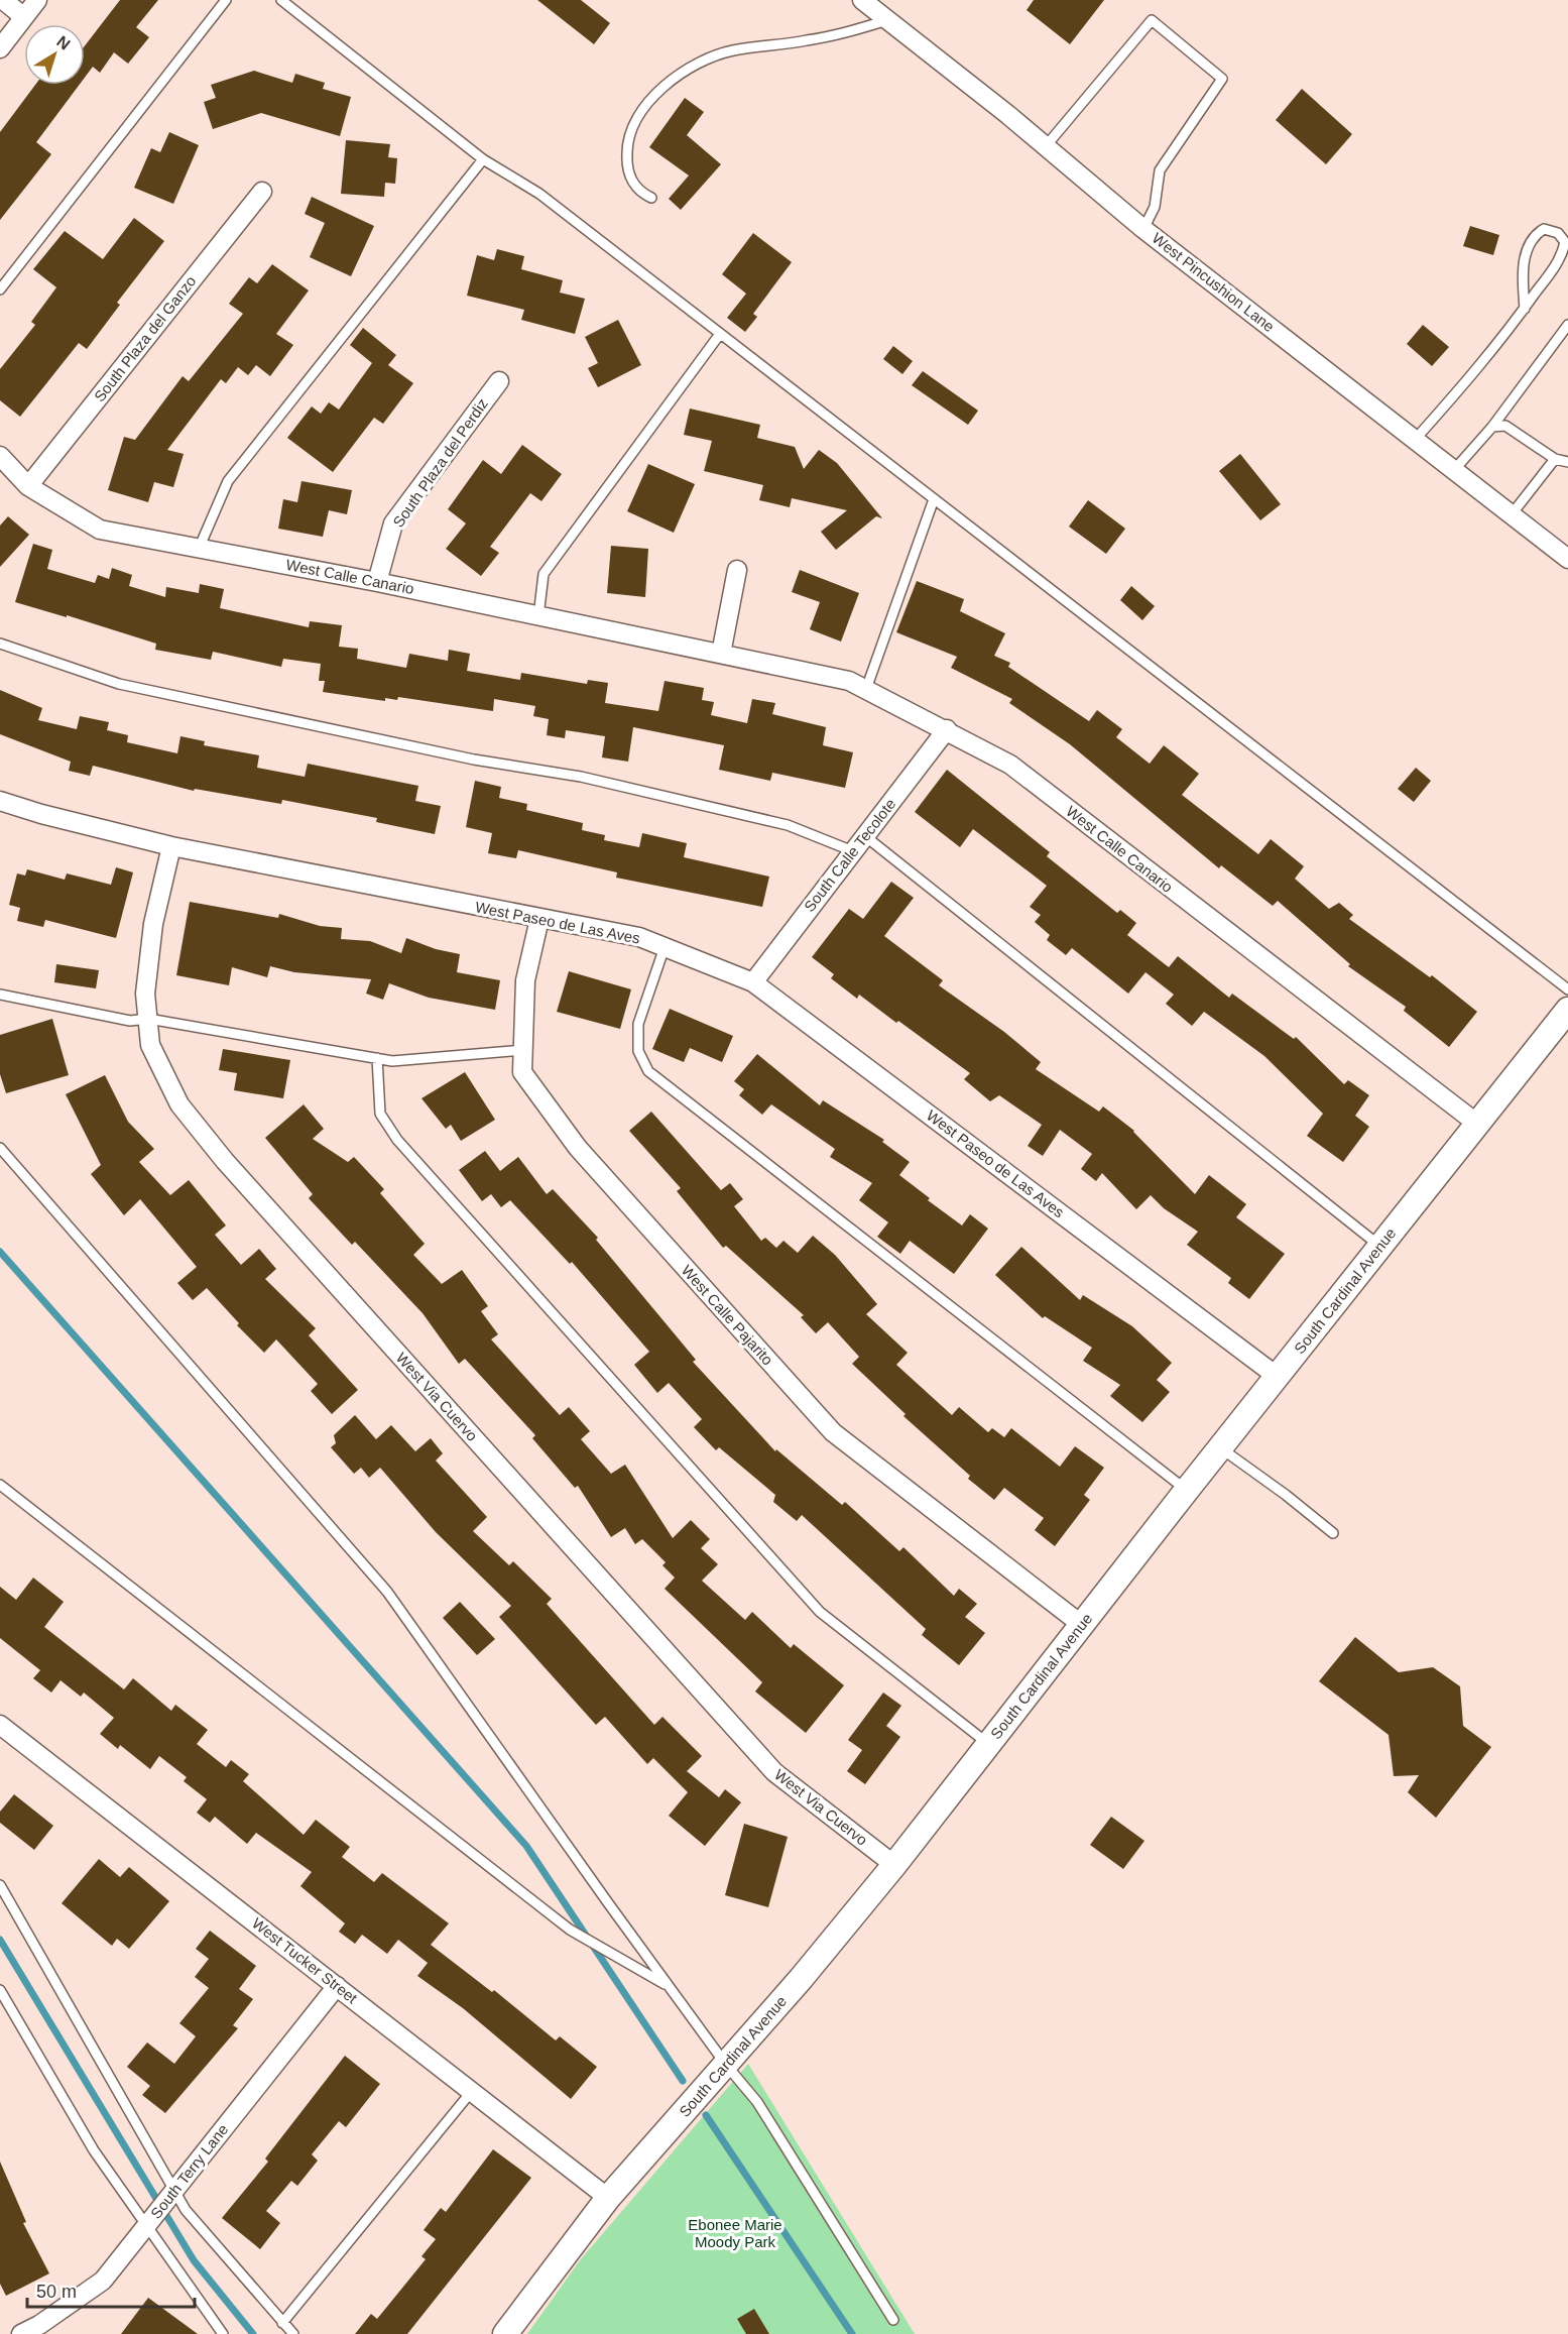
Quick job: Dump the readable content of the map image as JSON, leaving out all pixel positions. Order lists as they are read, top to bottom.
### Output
{
  "streets": {
    "main road": ["South Cardinal Avenue"],
    "street": [
      "West Pincushion Lane",
      "South Plaza del Ganzo",
      "South Plaza del Perdiz",
      "West Calle Canario",
      "South Calle Tecolote",
      "West Paseo de Las Aves",
      "West Calle Pajarito",
      "West Via Cuervo",
      "West Tucker Street",
      "South Terry Lane"
    ]
  },
  "crossings": [
    ["South Plaza del Ganzo", "West Calle Canario"],
    ["South Plaza del Perdiz", "West Calle Canario"],
    ["West Calle Canario", "South Calle Tecolote"],
    ["West Calle Canario", "South Cardinal Avenue"],
    ["South Calle Tecolote", "West Paseo de Las Aves"],
    ["West Paseo de Las Aves", "South Cardinal Avenue"],
    ["West Paseo de Las Aves", "West Calle Pajarito"],
    ["West Paseo de Las Aves", "West Via Cuervo"],
    ["South Cardinal Avenue", "West Calle Pajarito"],
    ["South Cardinal Avenue", "West Via Cuervo"],
    ["South Cardinal Avenue", "West Tucker Street"],
    ["West Tucker Street", "South Terry Lane"]
  ],
  "parks": ["Ebonee Marie Moody Park"],
  "scale_bar": "50 m",
  "north": "top right"
}
